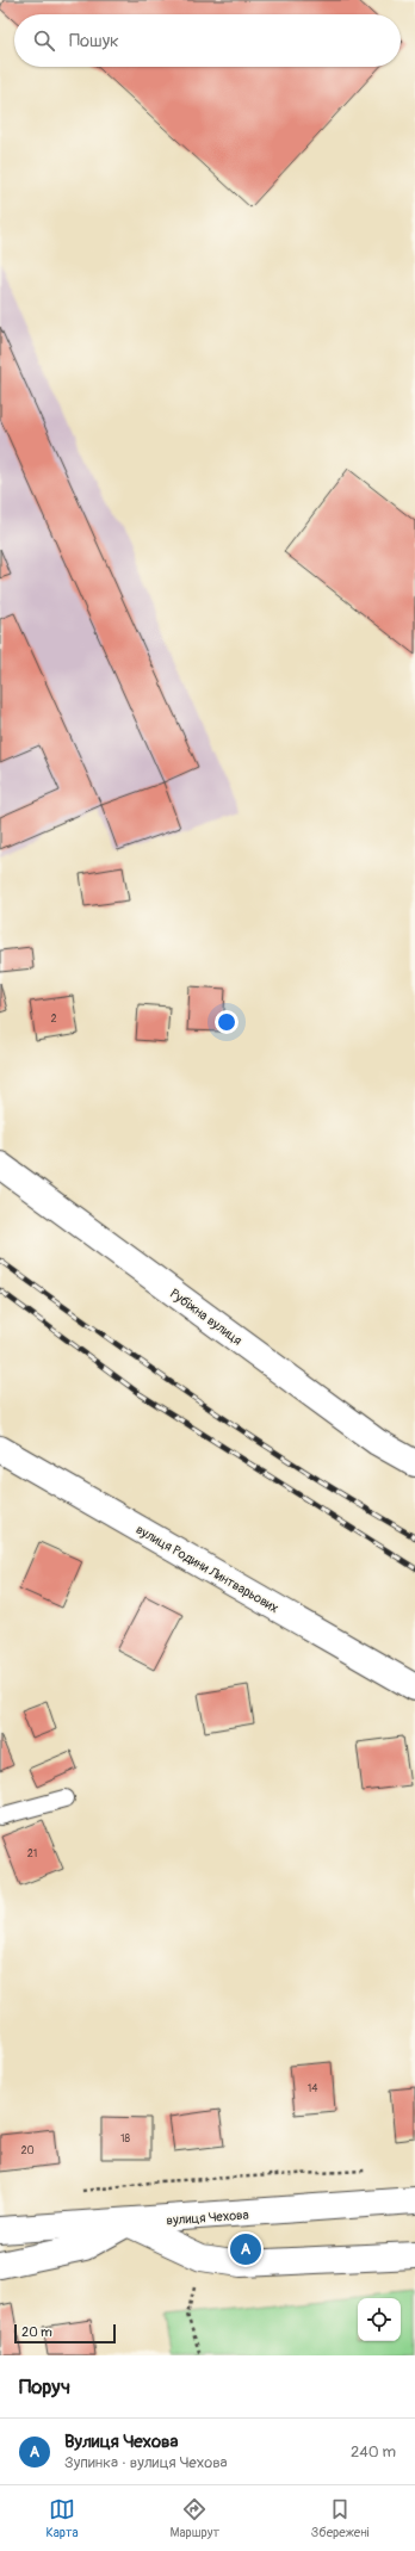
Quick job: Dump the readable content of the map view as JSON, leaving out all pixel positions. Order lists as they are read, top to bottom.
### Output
{
  "streets": {
    "street": ["Рубіжна вулиця", "вулиця Родини Линтварьових", "вулиця Чехова"]
  },
  "house_numbers": [
    "2",
    "21",
    "14",
    "18",
    "20"
  ],
  "scale_bar": "20 m",
  "page": {
    "search": "Пошук",
    "pins": "A",
    "scale": "20 m",
    "heading": "Поруч",
    "list": [
      {
        "mark": "A",
        "name": "Вулиця Чехова",
        "note": "Зупинка · вулиця Чехова",
        "value": "240 m"
      }
    ],
    "nav": ["Карта", "Маршрут", "Збережені"]
  }
}
